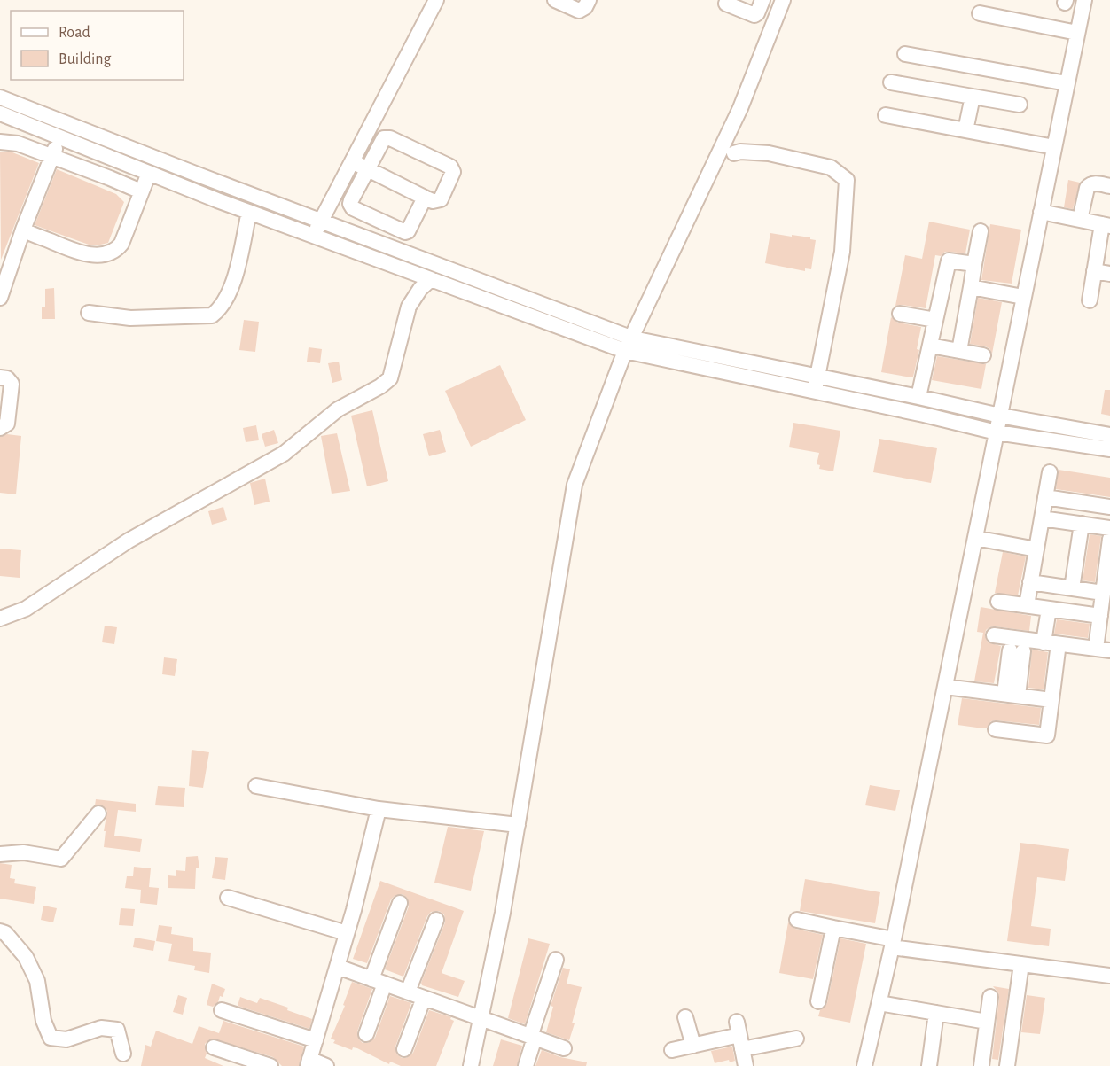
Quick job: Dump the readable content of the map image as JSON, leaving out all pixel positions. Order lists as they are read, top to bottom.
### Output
{
  "legend": ["Road", "Building"]
}
